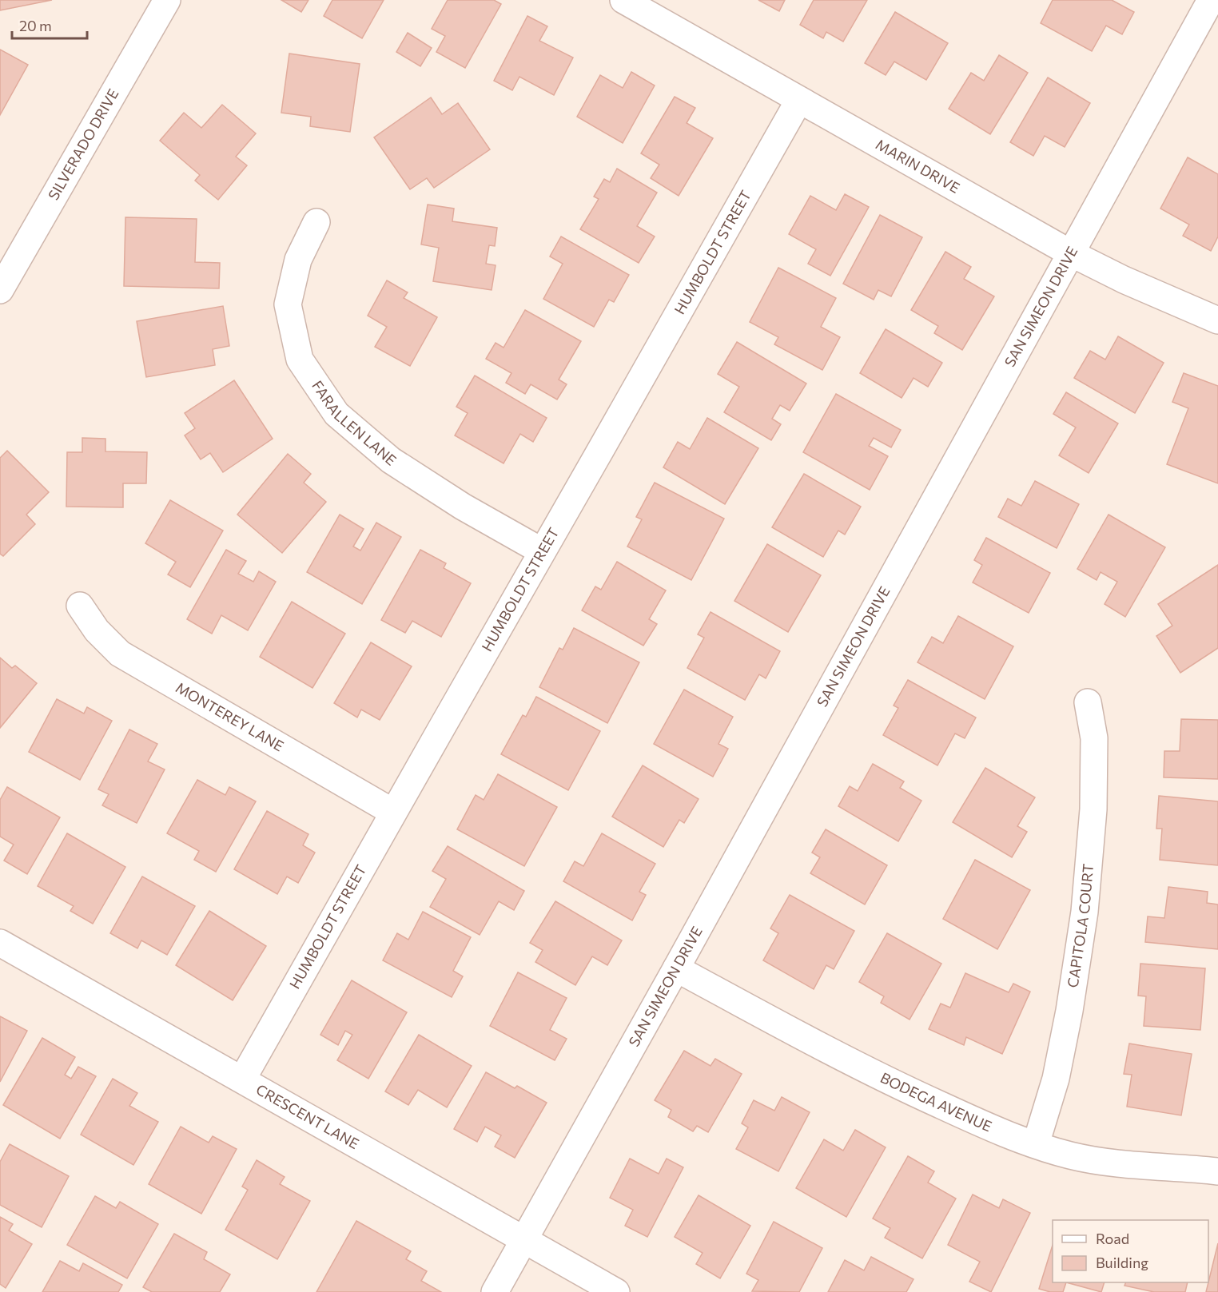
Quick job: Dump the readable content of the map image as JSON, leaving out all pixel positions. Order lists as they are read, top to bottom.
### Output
{
  "streets": {
    "street": [
      "SILVERADO DRIVE",
      "MARIN DRIVE",
      "HUMBOLDT STREET",
      "SAN SIMEON DRIVE",
      "FARALLEN LANE",
      "MONTEREY LANE",
      "CAPITOLA COURT",
      "BODEGA AVENUE",
      "CRESCENT LANE"
    ]
  },
  "crossings": [
    ["MARIN DRIVE", "HUMBOLDT STREET"],
    ["MARIN DRIVE", "SAN SIMEON DRIVE"],
    ["HUMBOLDT STREET", "FARALLEN LANE"],
    ["HUMBOLDT STREET", "MONTEREY LANE"],
    ["HUMBOLDT STREET", "CRESCENT LANE"],
    ["SAN SIMEON DRIVE", "BODEGA AVENUE"],
    ["SAN SIMEON DRIVE", "CRESCENT LANE"],
    ["CAPITOLA COURT", "BODEGA AVENUE"]
  ],
  "legend": ["Road", "Building"],
  "scale_bar": "20 m"
}
